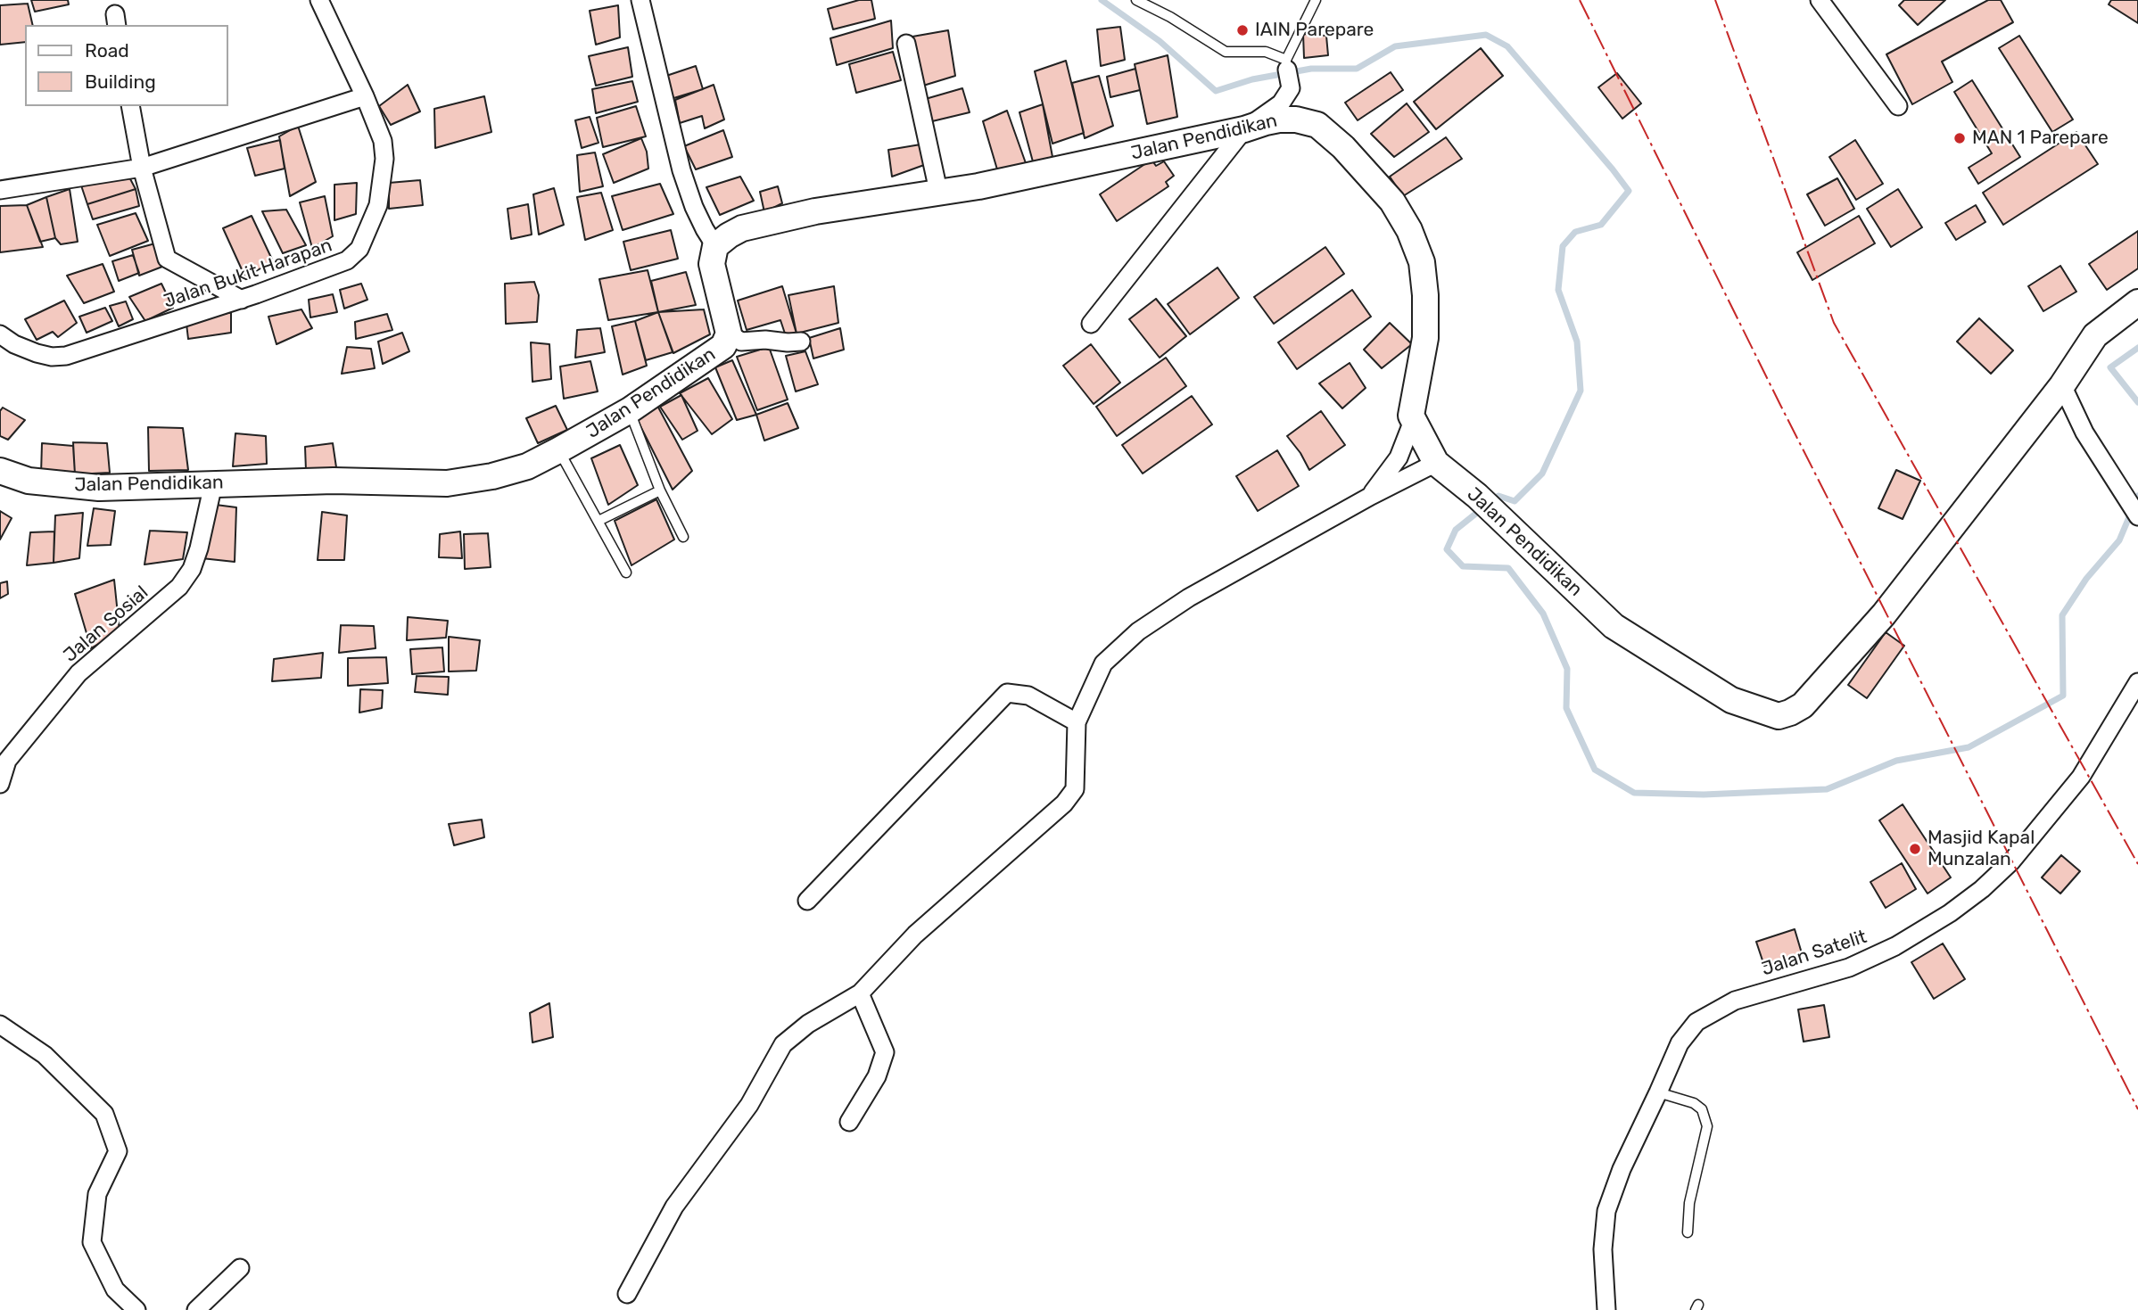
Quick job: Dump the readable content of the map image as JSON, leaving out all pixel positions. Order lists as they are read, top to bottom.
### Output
{
  "streets": {
    "street": [
      "Jalan Pendidikan",
      "Jalan Bukit Harapan",
      "Jalan Sosial",
      "Jalan Satelit"
    ]
  },
  "crossings": [
    ["Jalan Pendidikan", "Jalan Sosial"]
  ],
  "places": ["IAIN Parepare", "MAN 1 Parepare", "Masjid Kapal Munzalan"],
  "legend": ["Road", "Building"]
}
